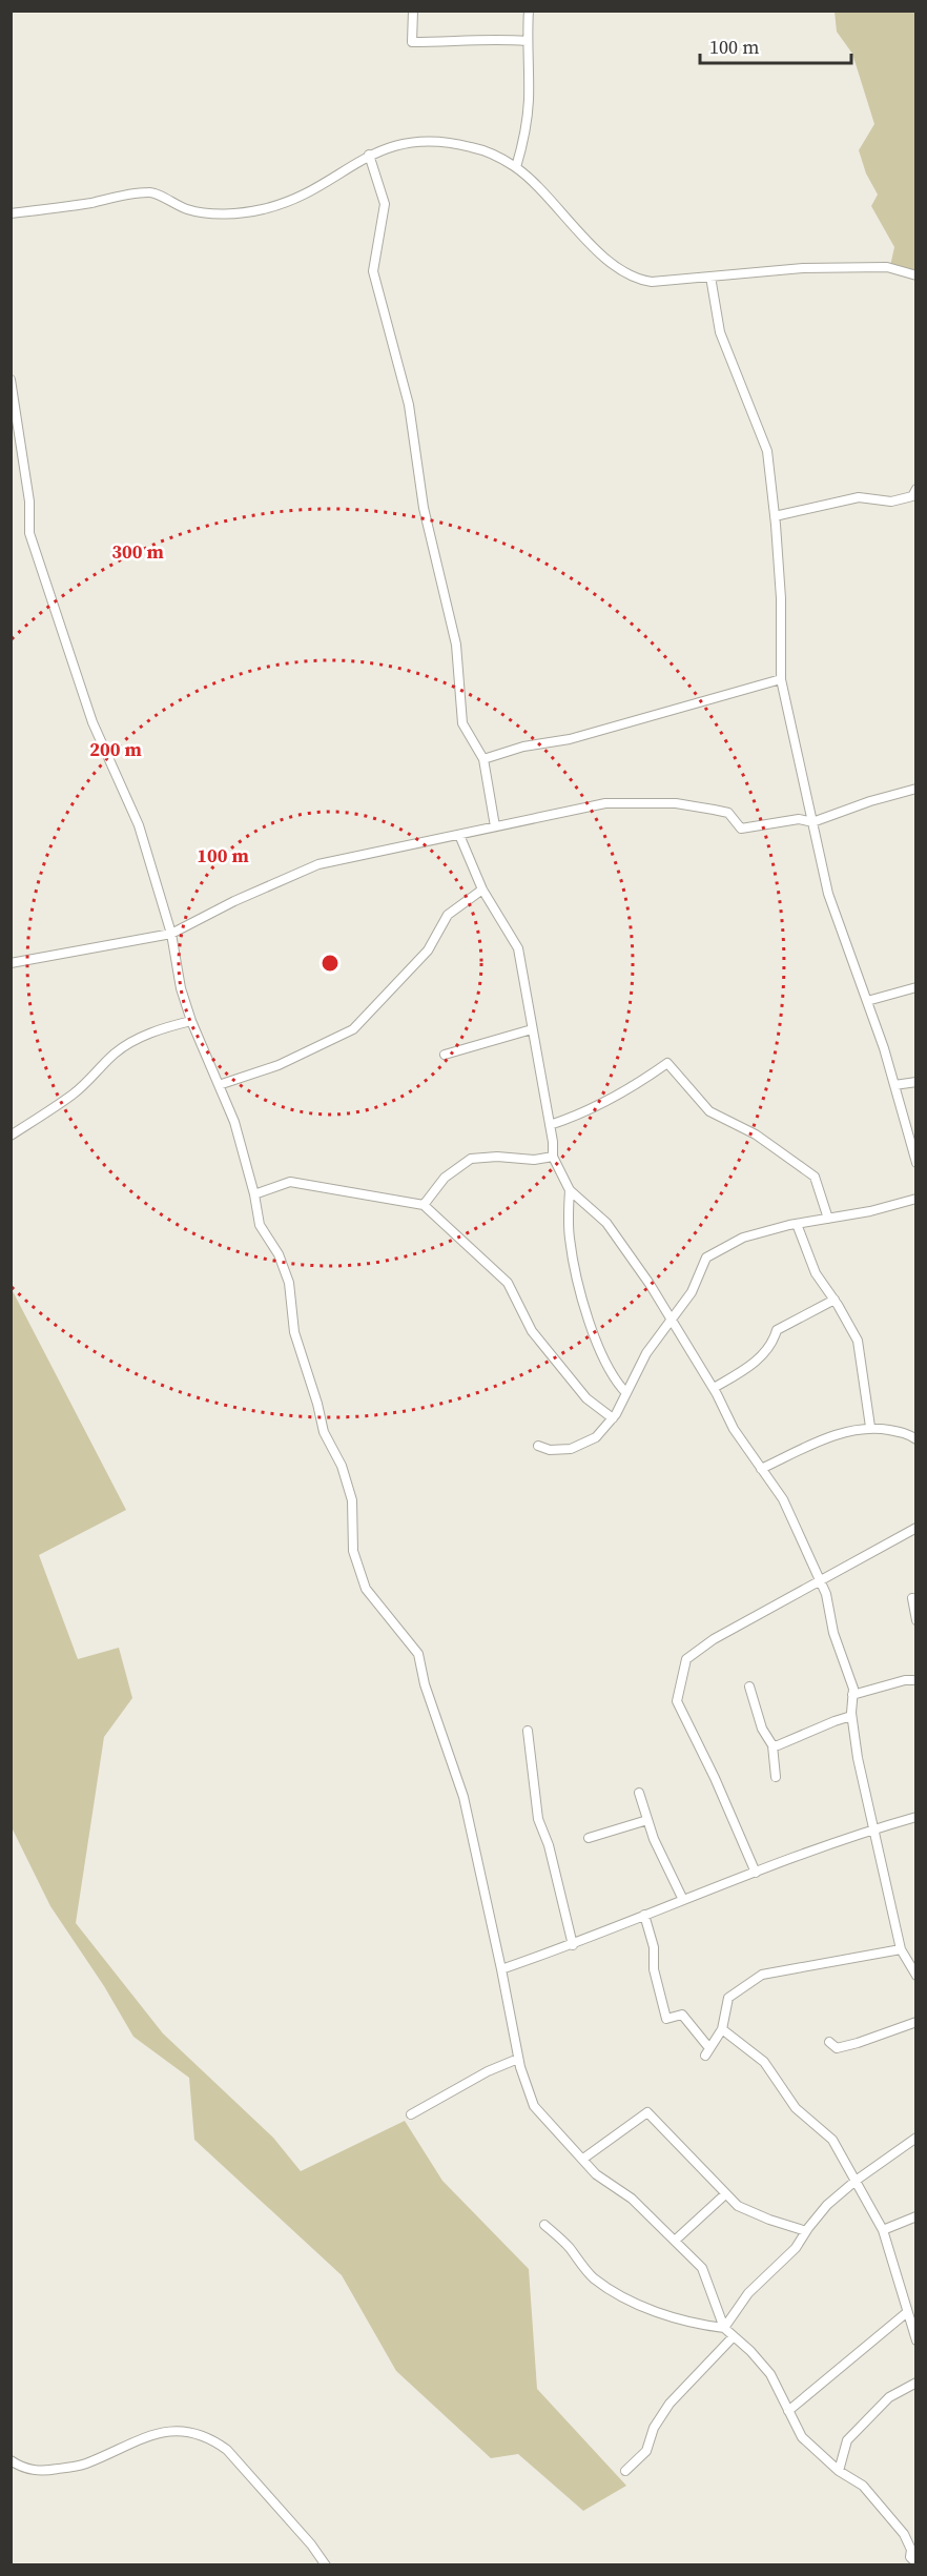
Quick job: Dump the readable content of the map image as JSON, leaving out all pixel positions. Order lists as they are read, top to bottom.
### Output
{
  "scale_bar": "100 m",
  "rings": ["300 m", "200 m", "100 m"]
}
